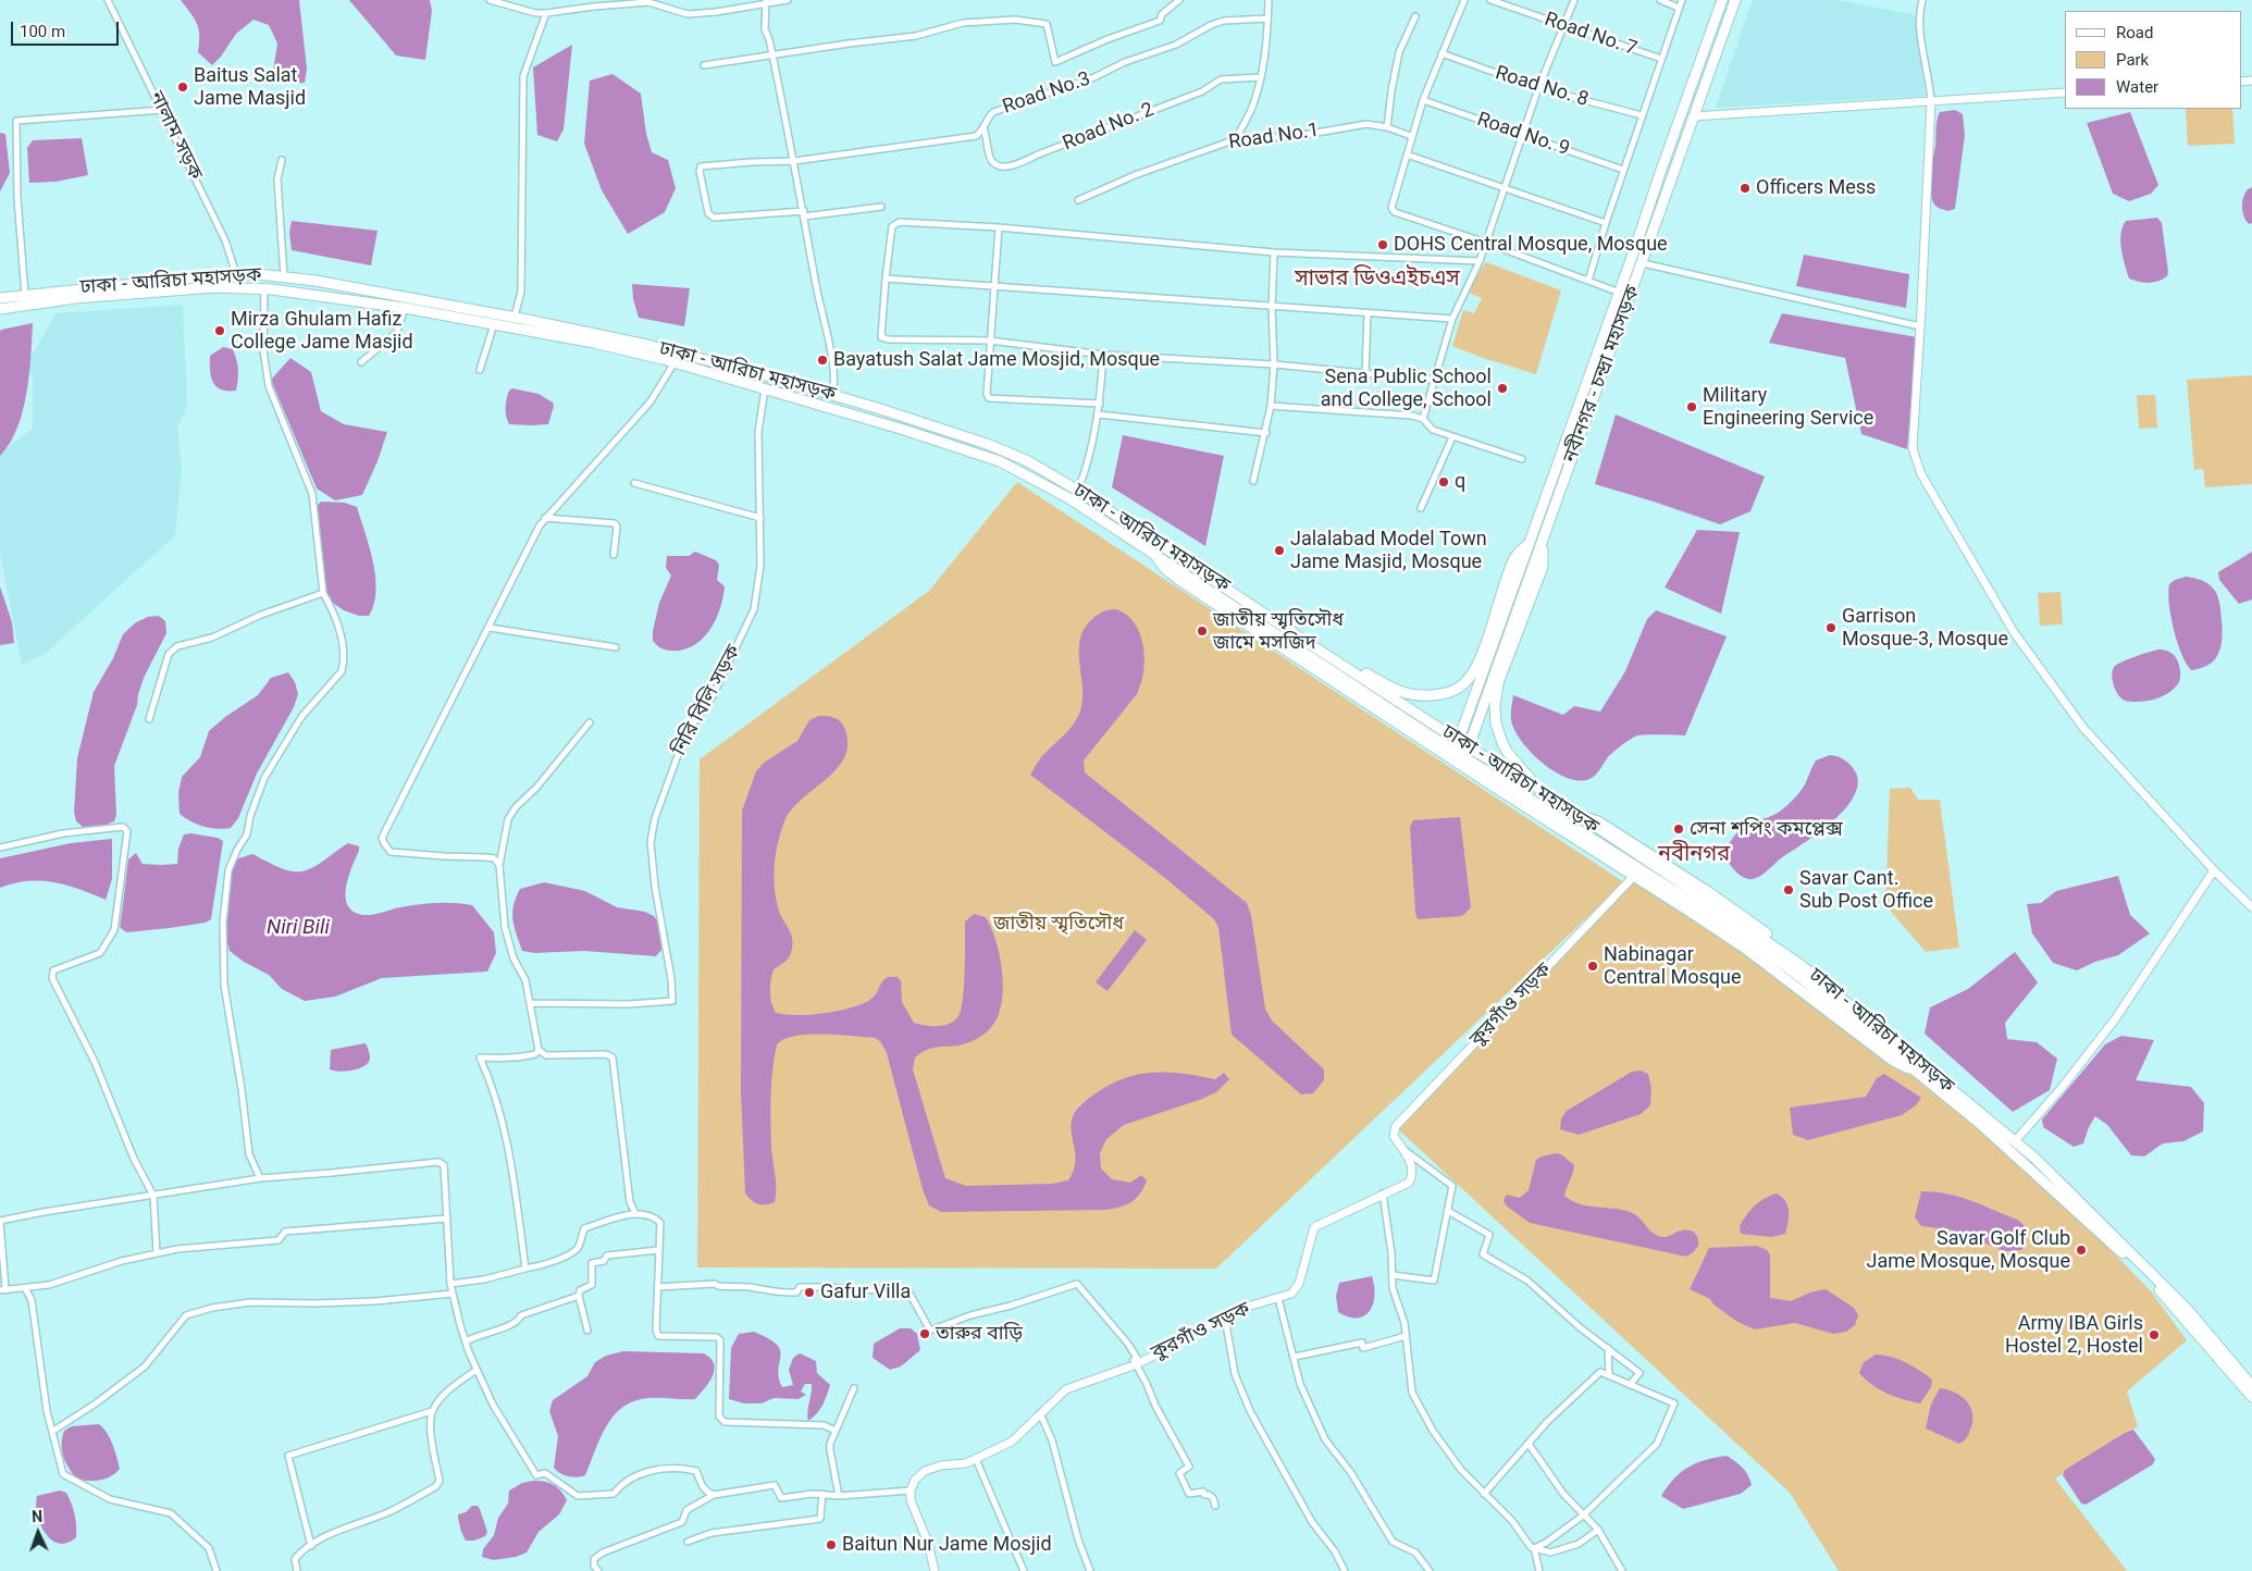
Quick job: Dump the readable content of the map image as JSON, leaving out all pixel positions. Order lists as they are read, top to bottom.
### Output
{
  "streets": {
    "highway": ["ঢাকা - আরিচা মহাসড়ক", "নবীনগর - চন্দ্রা মহাসড়ক"],
    "street": [
      "Road No. 7",
      "Road No. 8",
      "Road No.3",
      "Road No. 2",
      "Road No. 9",
      "নালাম সড়ক",
      "Road No.1",
      "নিরি বিলি সড়ক",
      "কুরগাঁও সড়ক"
    ]
  },
  "crossings": [
    ["Road No.3", "Road No. 2"],
    ["নালাম সড়ক", "ঢাকা - আরিচা মহাসড়ক"],
    ["ঢাকা - আরিচা মহাসড়ক", "নবীনগর - চন্দ্রা মহাসড়ক"]
  ],
  "districts": ["সাভার ডিওএইচএস", "নবীনগর"],
  "water": ["Niri Bili"],
  "parks": ["জাতীয় স্মৃতিসৌধ"],
  "places": [
    "Baitus Salat Jame Masjid",
    "Officers Mess",
    "DOHS Central Mosque, Mosque",
    "Mirza Ghulam Hafiz College Jame Masjid",
    "Bayatush Salat Jame Mosjid, Mosque",
    "Sena Public School and College, School",
    "Military Engineering Service",
    "q",
    "Jalalabad Model Town Jame Masjid, Mosque",
    "Garrison Mosque-3, Mosque",
    "জাতীয় স্মৃতিসৌধ জামে মসজিদ",
    "সেনা শপিং কমপ্লেক্স",
    "Savar Cant. Sub Post Office",
    "Nabinagar Central Mosque",
    "Savar Golf Club Jame Mosque, Mosque",
    "Gafur Villa",
    "তারুর বাড়ি",
    "Army IBA Girls Hostel 2, Hostel",
    "Baitun Nur Jame Mosjid"
  ],
  "legend": ["Road", "Park", "Water"],
  "scale_bar": "100 m",
  "north": "top"
}
